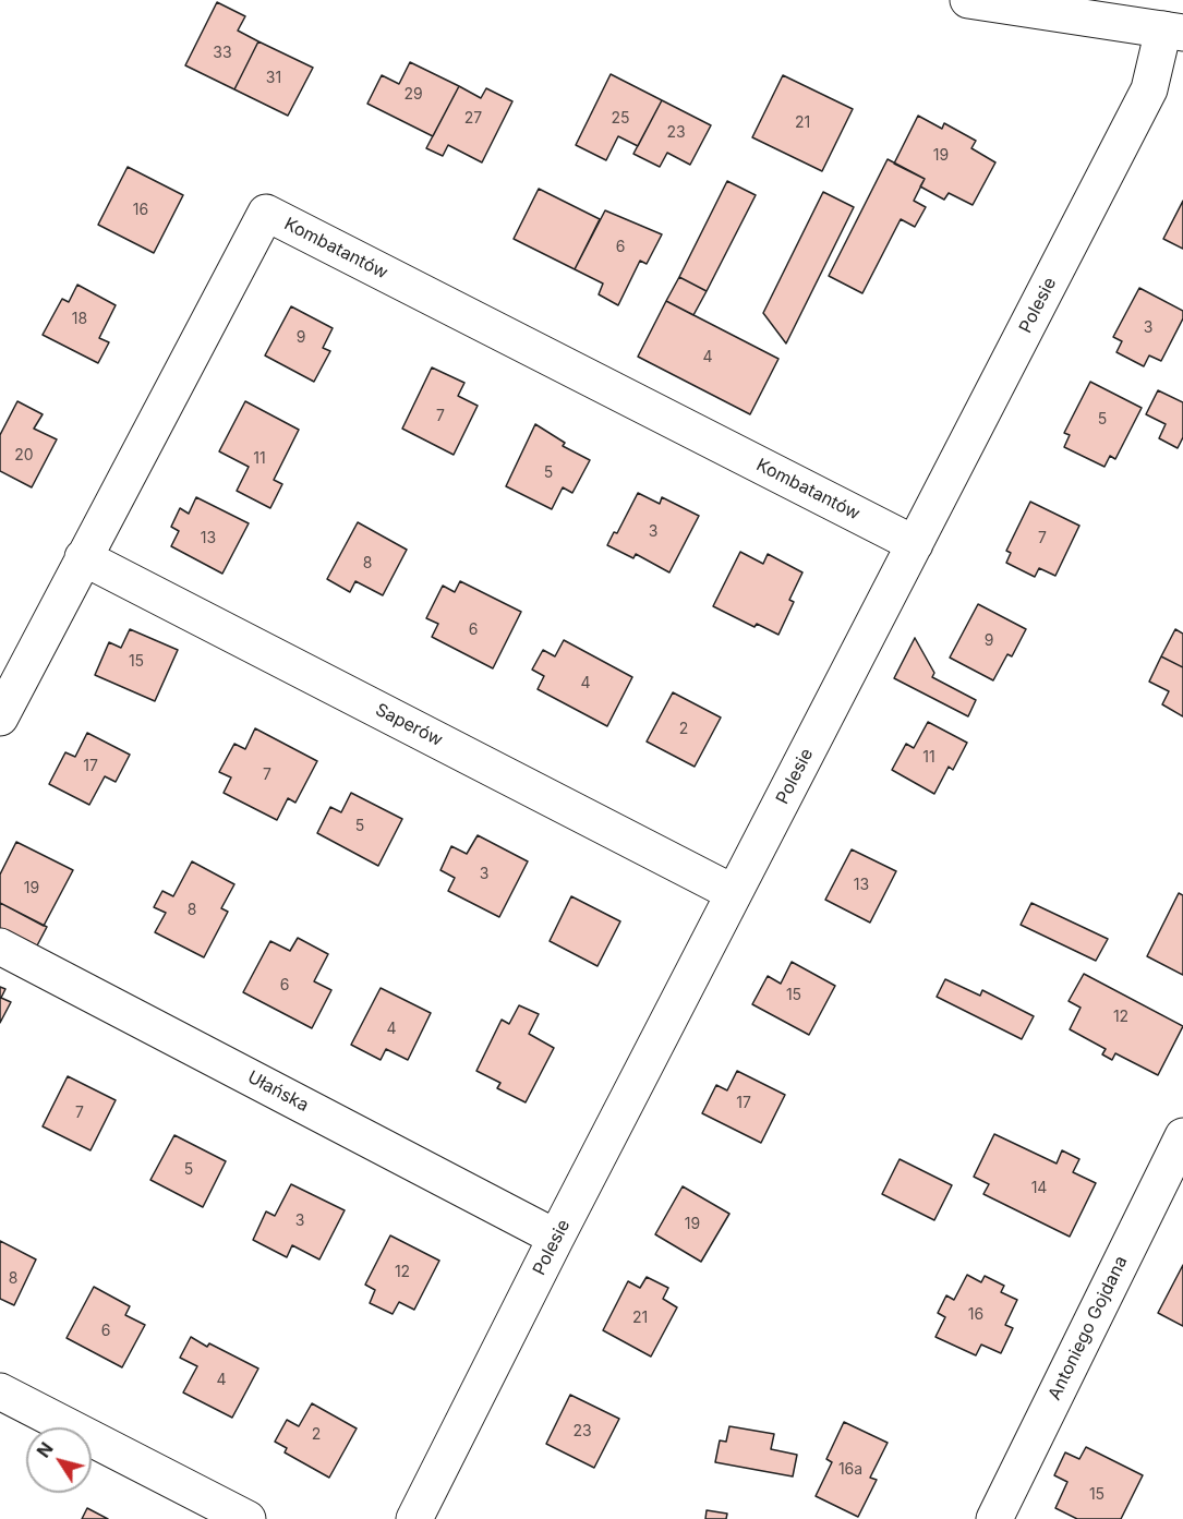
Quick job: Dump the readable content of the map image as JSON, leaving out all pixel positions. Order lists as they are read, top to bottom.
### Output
{
  "streets": {
    "street": [
      "Kombatantów",
      "Polesie",
      "Saperów",
      "Ułańska",
      "Antoniego Gojdana"
    ]
  },
  "crossings": [
    ["Kombatantów", "Polesie"],
    ["Kombatantów", "Saperów"],
    ["Polesie", "Saperów"],
    ["Polesie", "Ułańska"]
  ],
  "house_numbers": [
    "33",
    "31",
    "29",
    "27",
    "25",
    "21",
    "23",
    "19",
    "16",
    "6",
    "18",
    "3",
    "9",
    "4",
    "7",
    "5",
    "20",
    "11",
    "5",
    "3",
    "13",
    "7",
    "8",
    "6",
    "9",
    "15",
    "4",
    "2",
    "11",
    "17",
    "7",
    "5",
    "3",
    "13",
    "19",
    "8",
    "6",
    "15",
    "12",
    "4",
    "17",
    "7",
    "5",
    "14",
    "3",
    "19",
    "12",
    "8",
    "16",
    "21",
    "6",
    "4",
    "23",
    "2",
    "16a",
    "15"
  ],
  "north": "top left"
}
